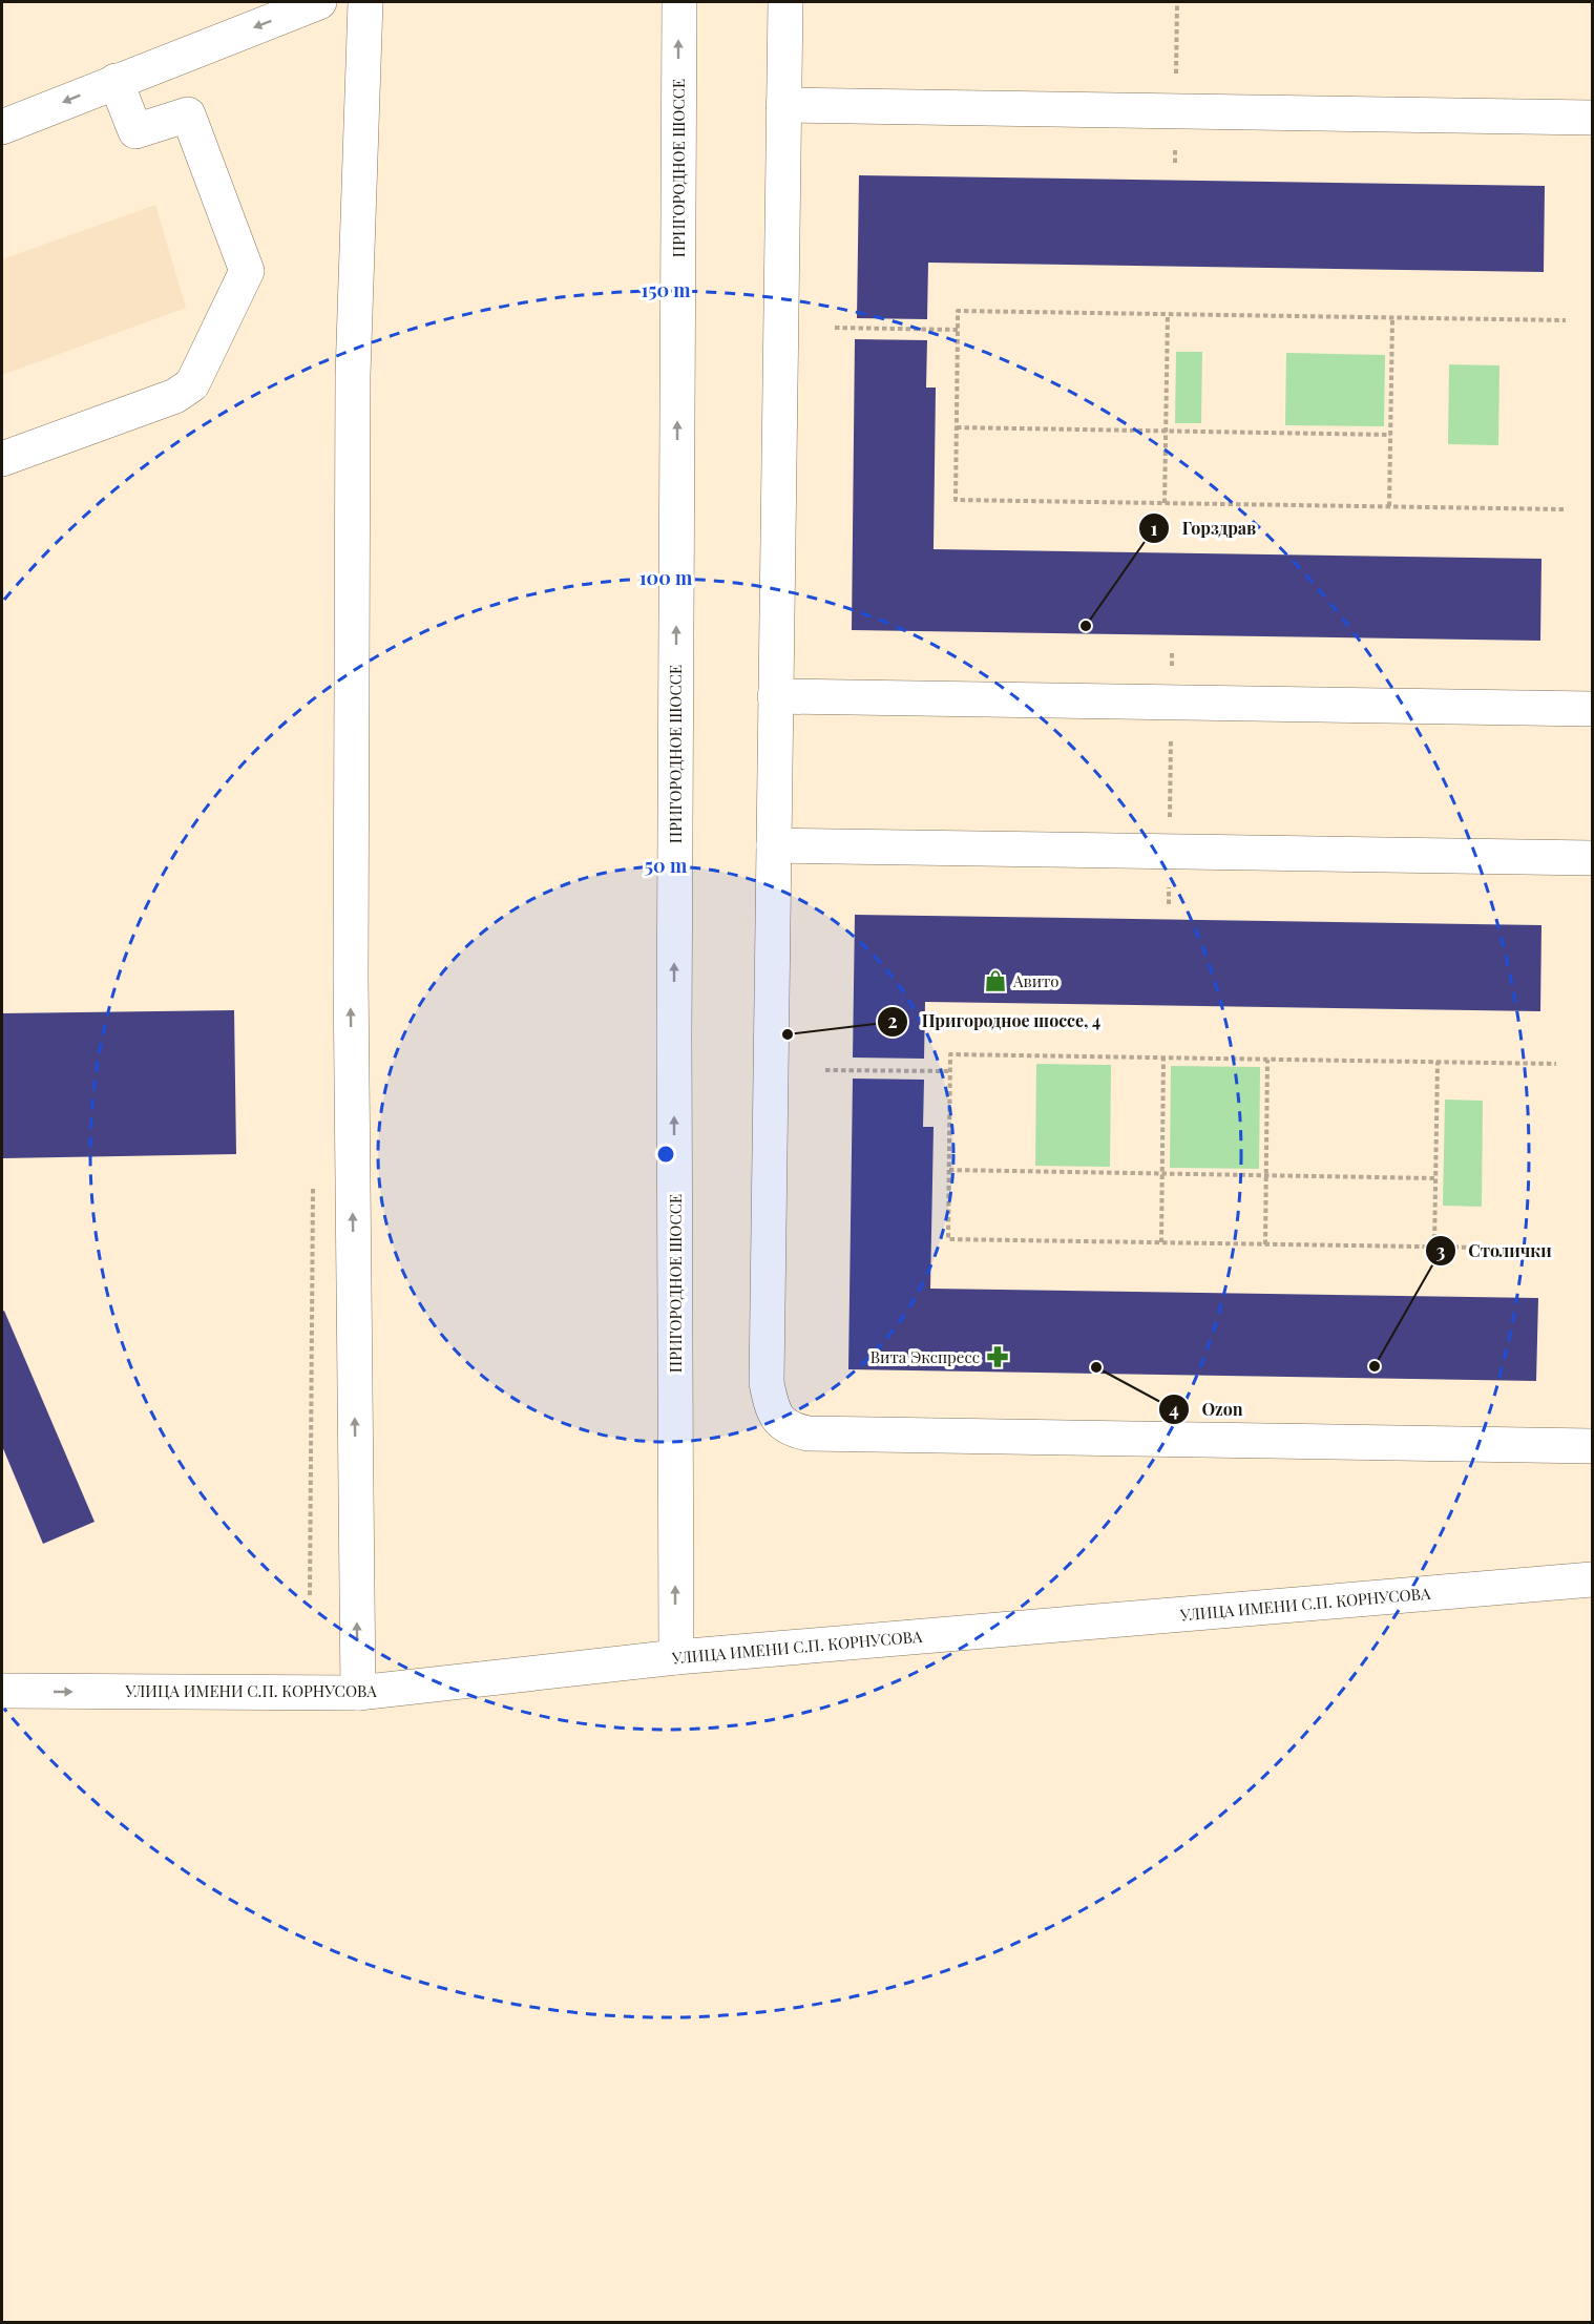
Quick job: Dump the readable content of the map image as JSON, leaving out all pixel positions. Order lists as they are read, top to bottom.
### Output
{
  "streets": {
    "street": ["ПРИГОРОДНОЕ ШОССЕ", "УЛИЦА ИМЕНИ С.П. КОРНУСОВА"]
  },
  "crossings": [
    ["ПРИГОРОДНОЕ ШОССЕ", "УЛИЦА ИМЕНИ С.П. КОРНУСОВА"]
  ],
  "places": {
    "other": [
      "Горздрав",
      "Пригородное шоссе, 4",
      "Столички",
      "Ozon"
    ],
    "shop": ["Авито"],
    "pharmacy": ["Вита Экспресс"]
  },
  "rings": ["150 m", "100 m", "50 m"]
}
